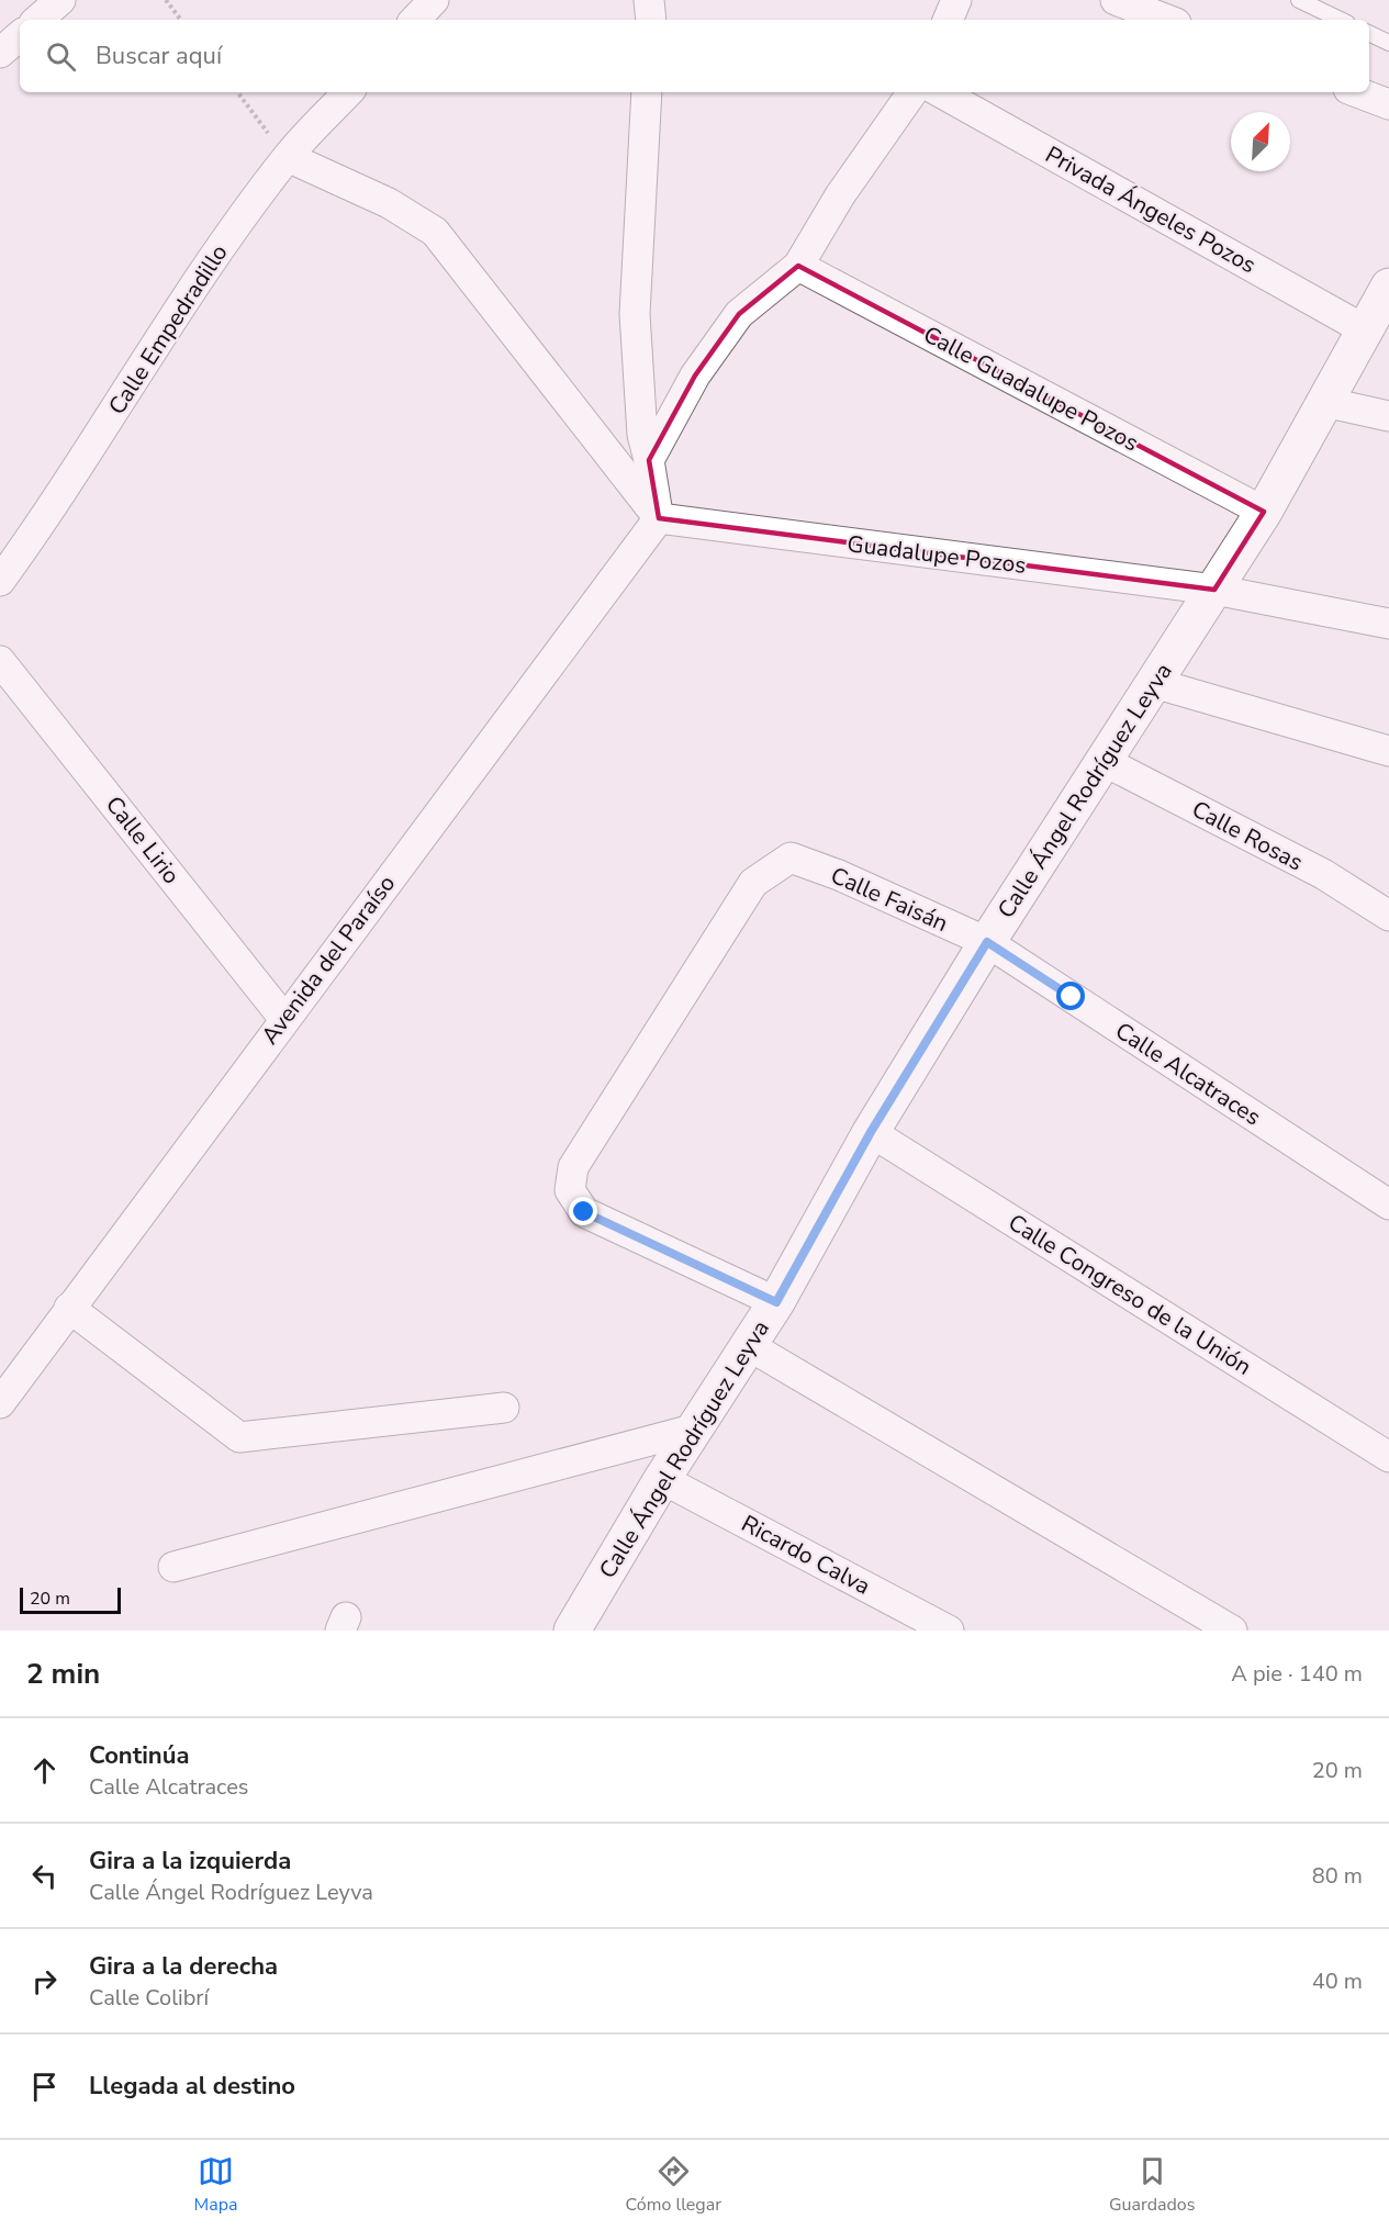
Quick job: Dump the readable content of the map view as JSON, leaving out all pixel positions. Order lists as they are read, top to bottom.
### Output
{
  "streets": {
    "street": [
      "Privada Ángeles Pozos",
      "Calle Empedradillo",
      "Calle Guadalupe Pozos",
      "Guadalupe Pozos",
      "Calle Ángel Rodríguez Leyva",
      "Calle Rosas",
      "Calle Lirio",
      "Calle Faisán",
      "Avenida del Paraíso",
      "Calle Alcatraces",
      "Calle Congreso de la Unión",
      "Ricardo Calva"
    ]
  },
  "crossings": [
    ["Privada Ángeles Pozos", "Calle Ángel Rodríguez Leyva"],
    ["Calle Guadalupe Pozos", "Calle Ángel Rodríguez Leyva"],
    ["Guadalupe Pozos", "Calle Ángel Rodríguez Leyva"],
    ["Guadalupe Pozos", "Avenida del Paraíso"],
    ["Calle Ángel Rodríguez Leyva", "Calle Rosas"],
    ["Calle Ángel Rodríguez Leyva", "Calle Faisán"],
    ["Calle Ángel Rodríguez Leyva", "Calle Alcatraces"],
    ["Calle Ángel Rodríguez Leyva", "Calle Congreso de la Unión"],
    ["Calle Ángel Rodríguez Leyva", "Ricardo Calva"],
    ["Calle Lirio", "Avenida del Paraíso"],
    ["Calle Faisán", "Calle Alcatraces"]
  ],
  "scale_bar": "20 m",
  "north": "top right",
  "page": {
    "search": "Buscar aquí",
    "scale": "20 m",
    "heading": ["2 min", "A pie · 140 m"],
    "list": [
      ["Continúa", "Calle Alcatraces", "20 m"],
      ["Gira a la izquierda", "Calle Ángel Rodríguez Leyva", "80 m"],
      ["Gira a la derecha", "Calle Colibrí", "40 m"],
      "Llegada al destino"
    ],
    "nav": ["Mapa", "Cómo llegar", "Guardados"]
  }
}
